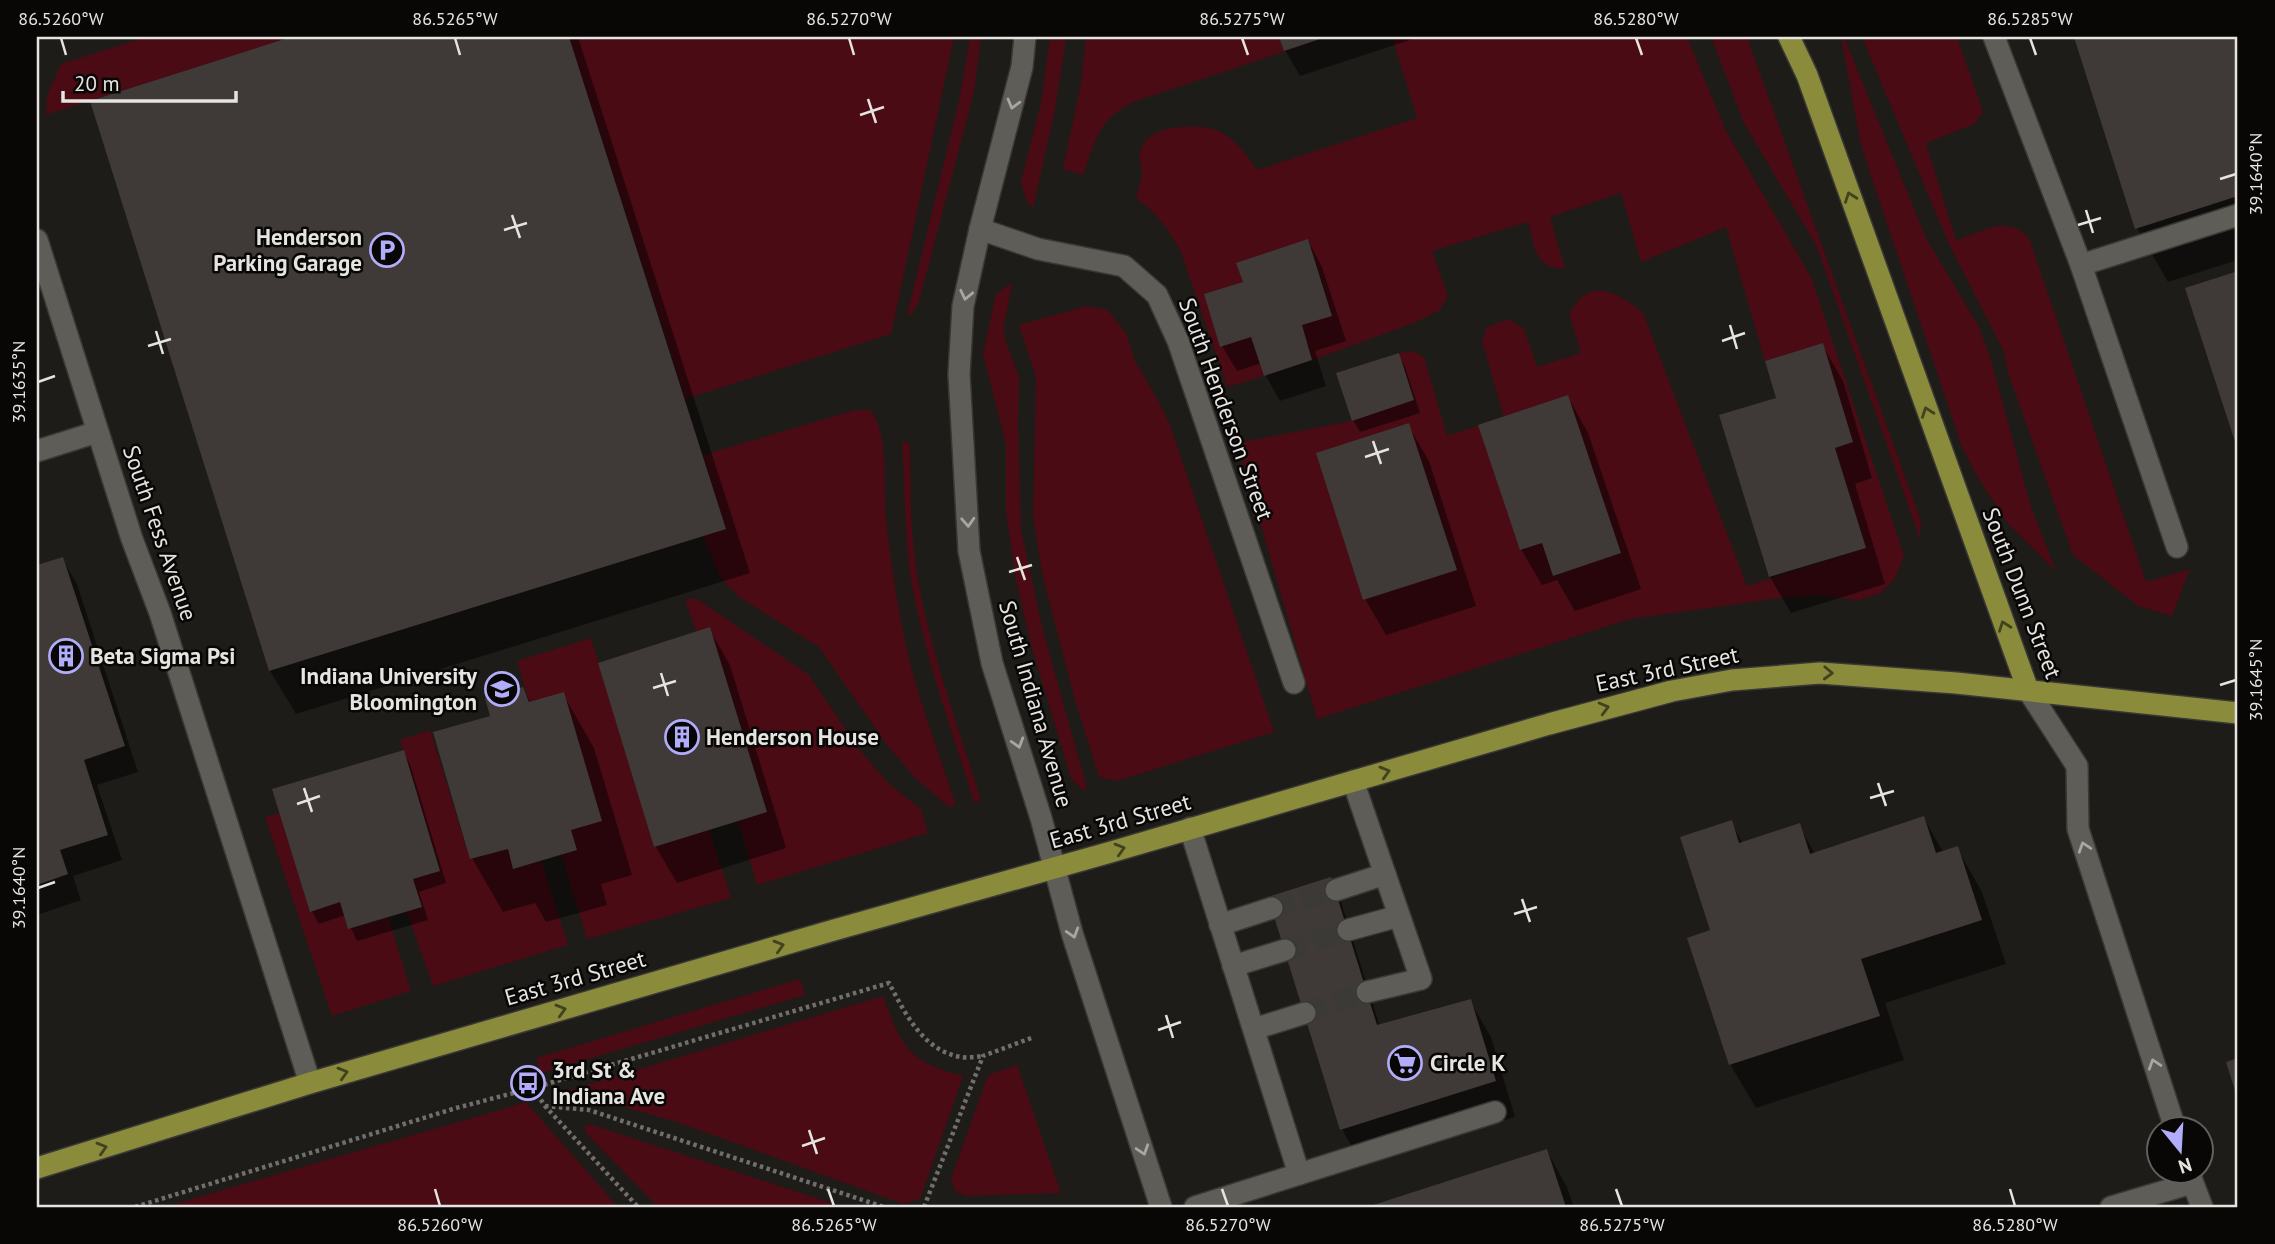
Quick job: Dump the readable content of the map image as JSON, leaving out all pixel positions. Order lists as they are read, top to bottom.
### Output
{
  "streets": {
    "main road": ["South Dunn Street", "East 3rd Street"],
    "street": ["South Henderson Street", "South Fess Avenue", "South Indiana Avenue"]
  },
  "crossings": [
    ["South Henderson Street", "South Indiana Avenue"],
    ["South Fess Avenue", "East 3rd Street"],
    ["South Dunn Street", "East 3rd Street"],
    ["East 3rd Street", "South Indiana Avenue"]
  ],
  "one_way": ["South Dunn Street", "East 3rd Street", "South Indiana Avenue"],
  "places": {
    "parking": ["Henderson Parking Garage"],
    "building": ["Beta Sigma Psi", "Henderson House"],
    "school or university": ["Indiana University Bloomington"],
    "supermarket": ["Circle K"],
    "bus stop": ["3rd St & Indiana Ave"]
  },
  "scale_bar": "20 m",
  "north": "bottom",
  "coordinates": [
    "86.5260°W",
    "86.5265°W",
    "86.5270°W",
    "86.5275°W",
    "86.5280°W",
    "86.5285°W",
    "39.1640°N",
    "39.1635°N",
    "39.1645°N"
  ]
}
